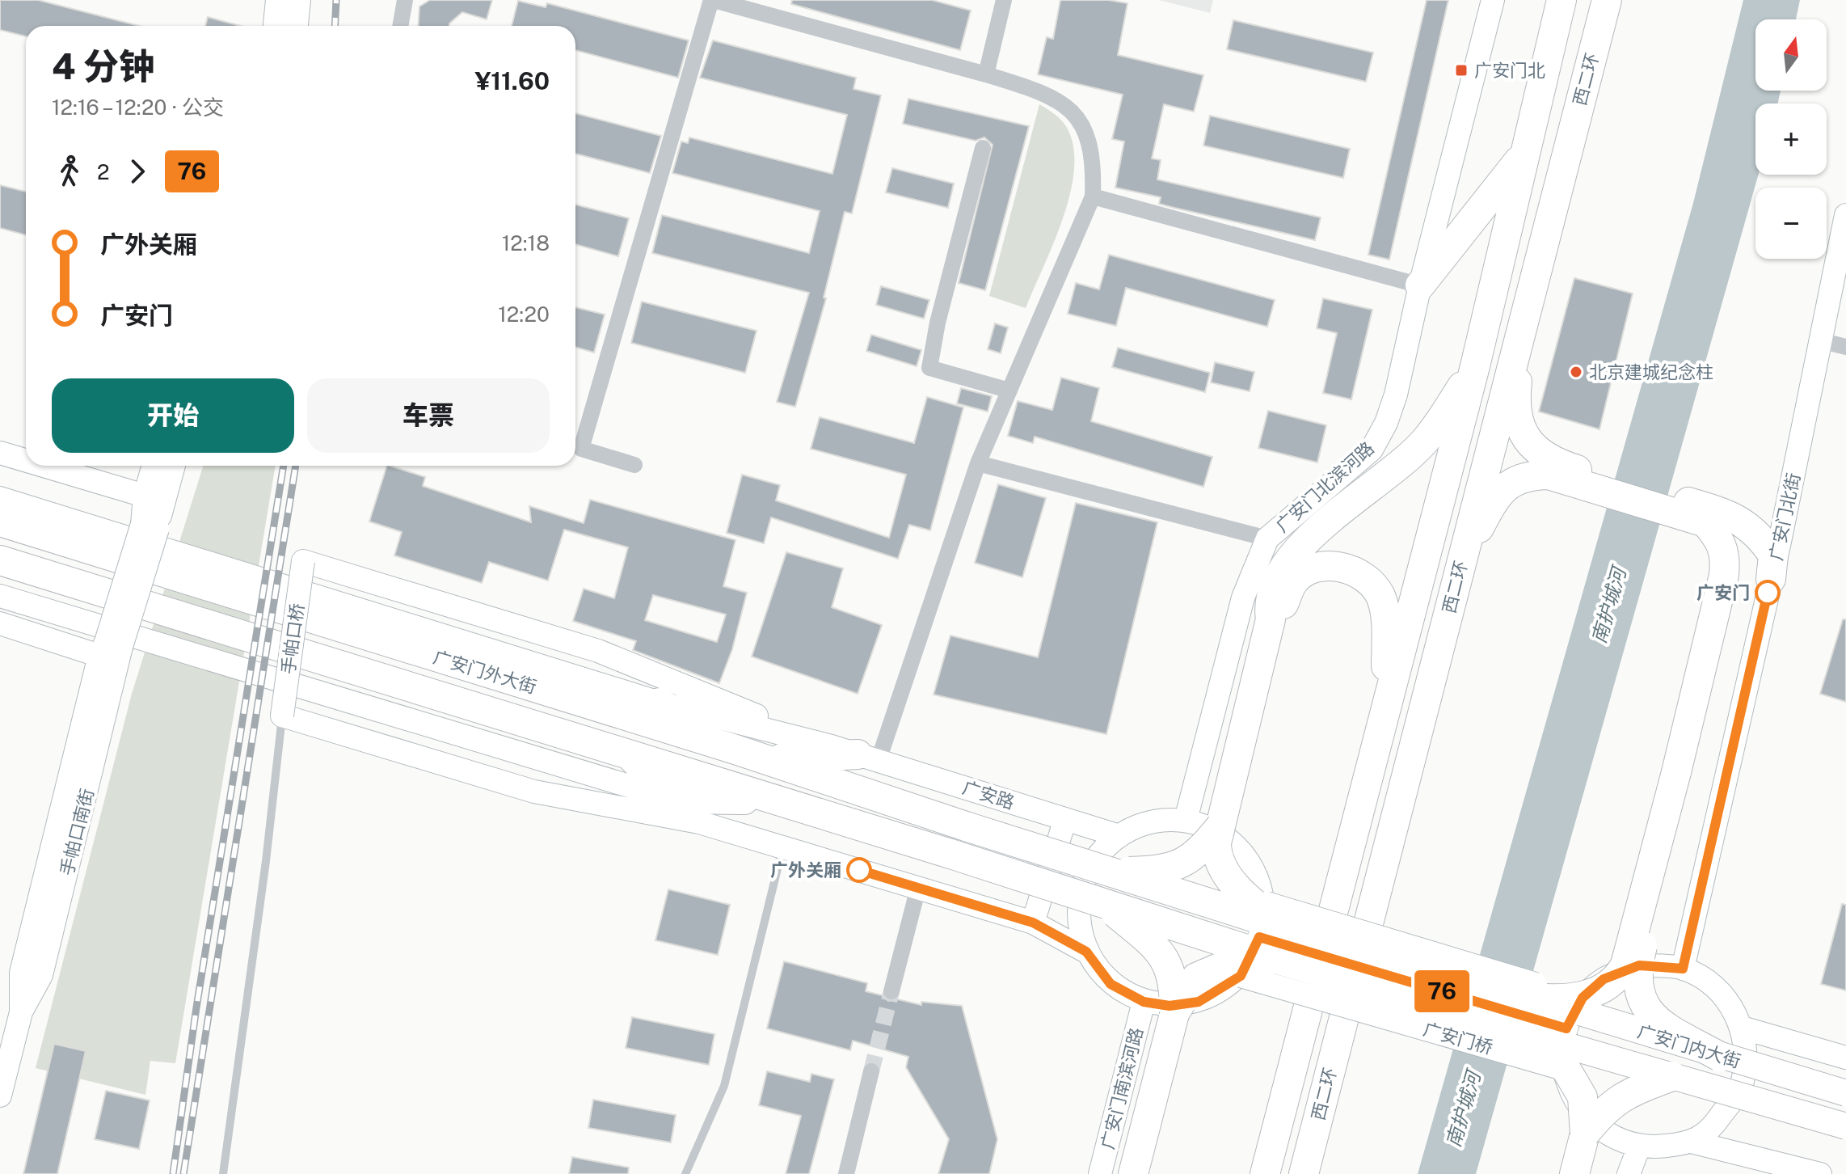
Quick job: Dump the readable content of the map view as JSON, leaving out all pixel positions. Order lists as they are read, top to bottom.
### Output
{
  "streets": {
    "highway": ["西二环", "广安门外大街", "广安门桥"],
    "main road": ["广安门内大街"],
    "street": [
      "广安门北滨河路",
      "广安门北街",
      "手帕口桥",
      "广安路",
      "手帕口南街",
      "广安门南滨河路"
    ]
  },
  "crossings": [
    ["广安门北街", "广安门桥"],
    ["广安门北街", "广安门内大街"],
    ["手帕口桥", "广安门外大街"],
    ["手帕口桥", "广安路"],
    ["广安门外大街", "广安路"],
    ["广安门外大街", "广安门桥"],
    ["广安门桥", "广安门内大街"]
  ],
  "water": ["南护城河"],
  "places": {
    "transit": ["广安门北"],
    "other": ["北京建城纪念柱", "广安门", "广外关厢"]
  },
  "lines": ["bus line 76"],
  "north": "top",
  "page": {
    "on_map": "76",
    "map_buttons": ["+", "−"],
    "heading": ["4 分钟", "12:16 – 12:20 · 公交", "¥11.60"],
    "legs": ["2", "76"],
    "list": [
      {
        "name": "广外关厢",
        "value": "12:18"
      },
      {
        "name": "广安门",
        "value": "12:20"
      }
    ],
    "buttons": ["开始", "车票"]
  }
}
